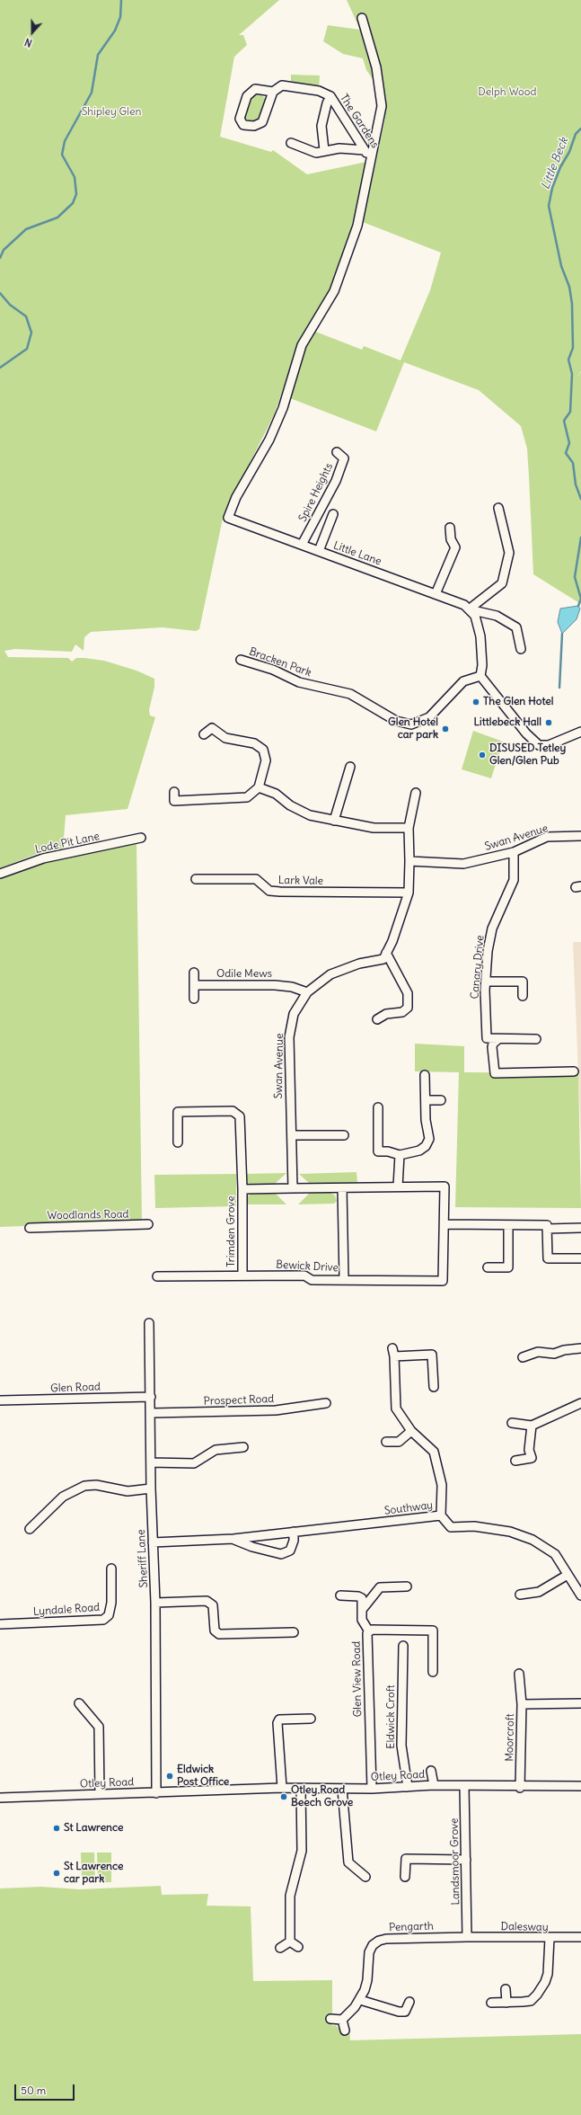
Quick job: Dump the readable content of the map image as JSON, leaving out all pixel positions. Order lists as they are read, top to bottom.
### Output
{
  "streets": {
    "street": [
      "The Gardens",
      "Spire Heights",
      "Little Lane",
      "Bracken Park",
      "Swan Avenue",
      "Lode Pit Lane",
      "Lark Vale",
      "Canary Drive",
      "Odile Mews",
      "Woodlands Road",
      "Trimden Grove",
      "Bewick Drive",
      "Glen Road",
      "Prospect Road",
      "Southway",
      "Sheriff Lane",
      "Lyndale Road",
      "Glen View Road",
      "Eldwick Croft",
      "Moorcroft",
      "Otley Road",
      "Landsmoor Grove",
      "Pengarth",
      "Dalesway"
    ]
  },
  "crossings": [
    ["The Gardens", "Little Lane"],
    ["Spire Heights", "Little Lane"],
    ["Little Lane", "Bracken Park"],
    ["Swan Avenue", "Canary Drive"],
    ["Swan Avenue", "Odile Mews"],
    ["Trimden Grove", "Bewick Drive"],
    ["Glen Road", "Sheriff Lane"],
    ["Prospect Road", "Sheriff Lane"],
    ["Southway", "Sheriff Lane"],
    ["Sheriff Lane", "Otley Road"],
    ["Glen View Road", "Otley Road"],
    ["Eldwick Croft", "Otley Road"],
    ["Moorcroft", "Otley Road"],
    ["Otley Road", "Landsmoor Grove"],
    ["Landsmoor Grove", "Pengarth"],
    ["Landsmoor Grove", "Dalesway"],
    ["Pengarth", "Dalesway"]
  ],
  "water": ["Little Beck"],
  "parks": ["Delph Wood", "Shipley Glen"],
  "places": [
    "The Glen Hotel",
    "Littlebeck Hall",
    "Glen Hotel car park",
    "DISUSED Tetley Glen/Glen Pub",
    "Eldwick Post Office",
    "Otley Road Beech Grove",
    "St Lawrence",
    "St Lawrence car park"
  ],
  "scale_bar": "50 m",
  "north": "bottom"
}
